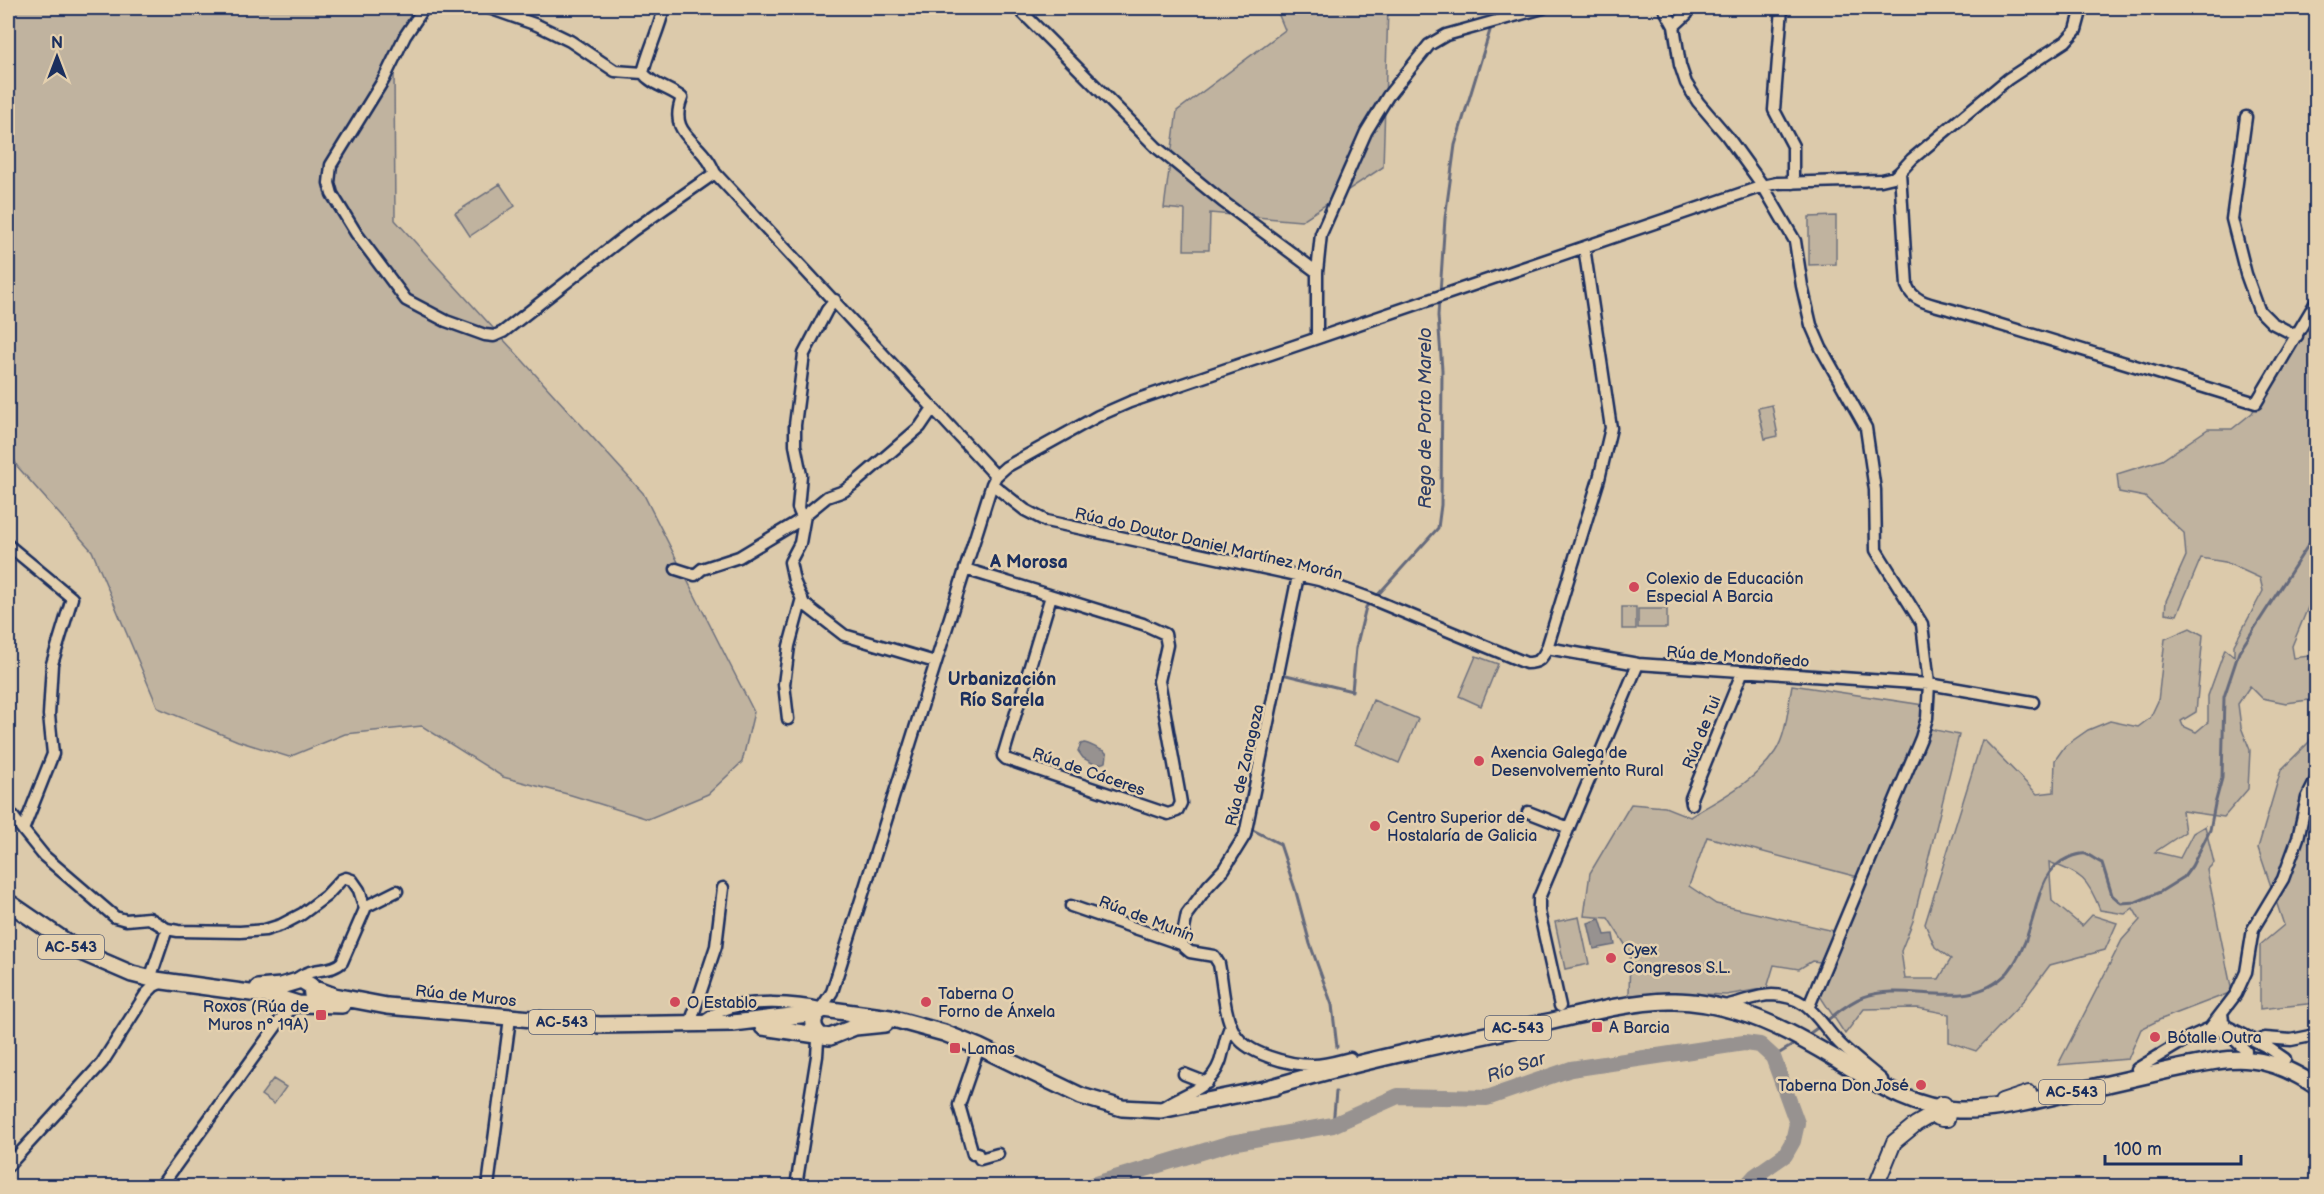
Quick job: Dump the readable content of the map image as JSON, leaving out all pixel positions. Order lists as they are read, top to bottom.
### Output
{
  "streets": {
    "main road": ["AC-543", "Rúa de Muros"],
    "street": [
      "Rúa do Doutor Daniel Martínez Morán",
      "Rúa de Mondoñedo",
      "Rúa de Tui",
      "Rúa de Zaragoza",
      "Rúa de Cáceres",
      "Rúa de Munín"
    ]
  },
  "crossings": [
    ["Rúa do Doutor Daniel Martínez Morán", "Rúa de Mondoñedo"],
    ["Rúa do Doutor Daniel Martínez Morán", "Rúa de Zaragoza"],
    ["Rúa de Mondoñedo", "Rúa de Tui"],
    ["Rúa de Zaragoza", "Rúa de Munín"],
    ["AC-543", "Rúa de Muros"]
  ],
  "districts": ["A Morosa", "Urbanización Río Sarela"],
  "water": ["Rego de Porto Marelo", "Río Sar"],
  "places": {
    "other": [
      "Colexio de Educación Especial A Barcia",
      "Axencia Galega de Desenvolvemento Rural",
      "Centro Superior de Hostalaría de Galicia",
      "Cyex Congresos S.L.",
      "O Establo",
      "Taberna O Forno de Ánxela",
      "Bótalle Outra",
      "Taberna Don José"
    ],
    "transit": ["Roxos (Rúa de Muros n° 19A)", "A Barcia", "Lamas"]
  },
  "scale_bar": "100 m",
  "north": "top"
}
